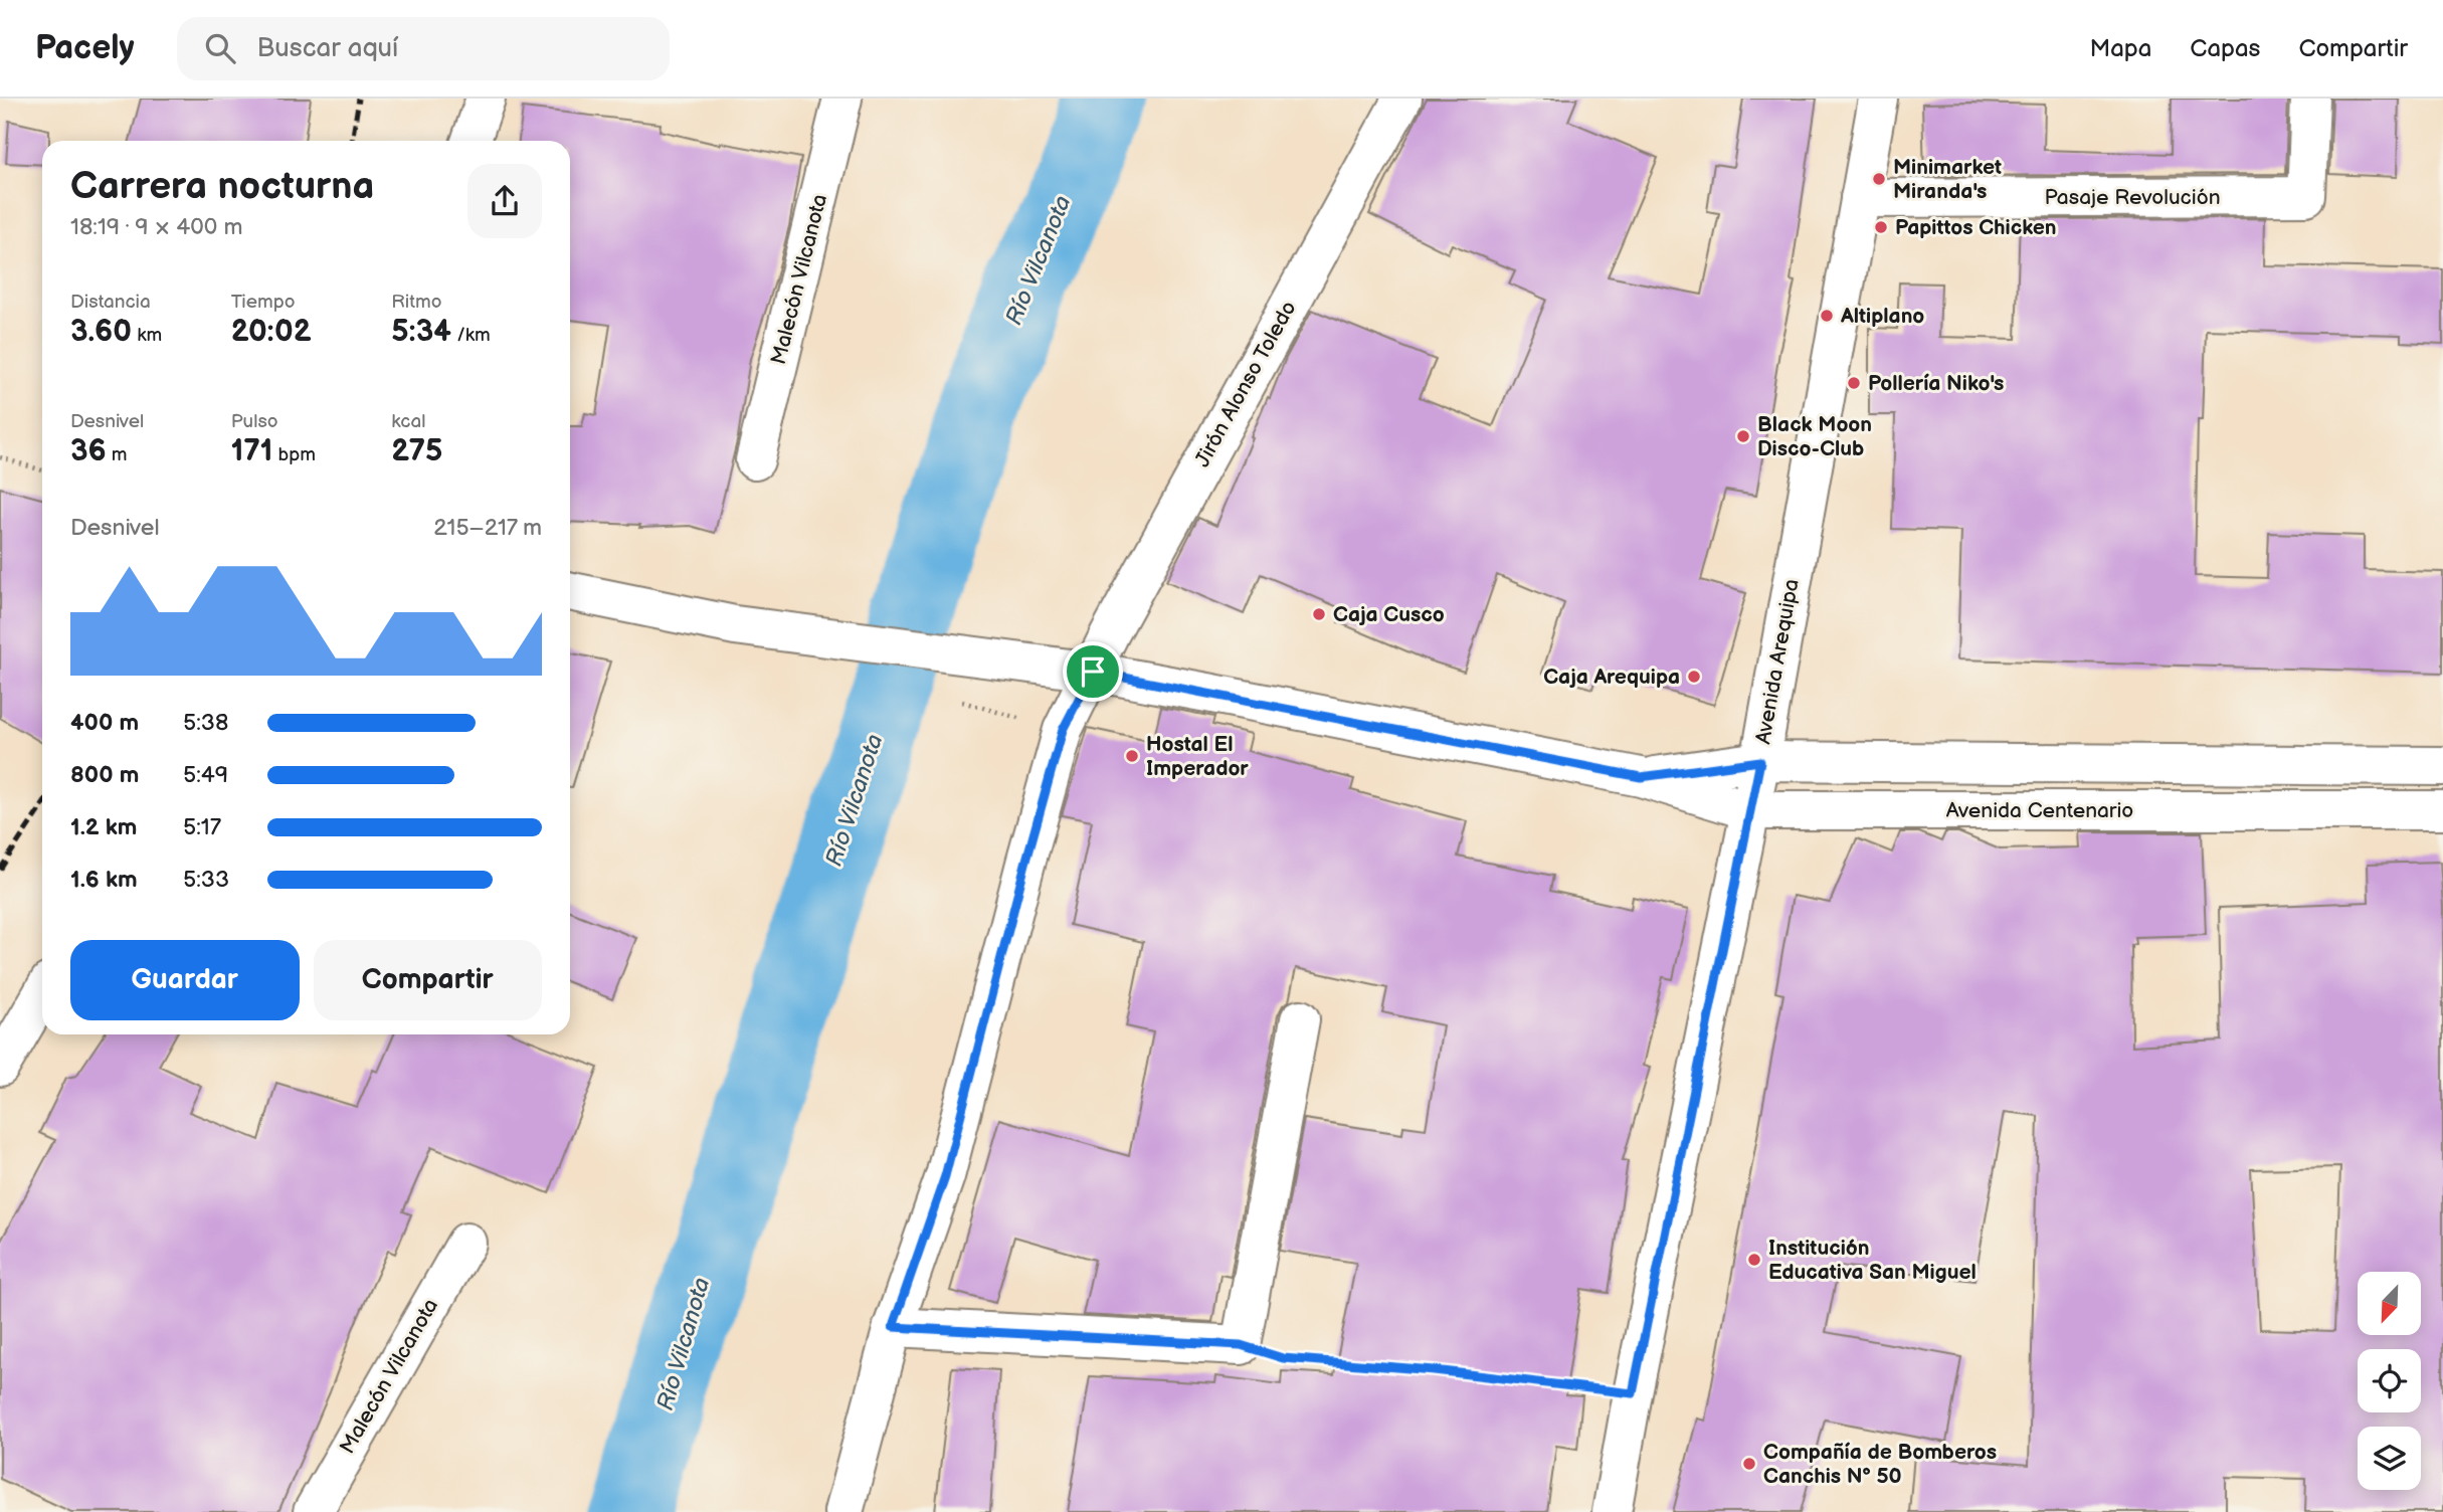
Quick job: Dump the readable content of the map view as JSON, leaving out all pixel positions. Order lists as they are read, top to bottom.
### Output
{
  "streets": {
    "street": [
      "Pasaje Revolución",
      "Malecón Vilcanota",
      "Jirón Alonso Toledo",
      "Avenida Arequipa",
      "Avenida Centenario"
    ]
  },
  "crossings": [
    ["Pasaje Revolución", "Avenida Arequipa"],
    ["Avenida Arequipa", "Avenida Centenario"]
  ],
  "water": ["Río Vilcanota"],
  "places": [
    "Minimarket Miranda's",
    "Papittos Chicken",
    "Altiplano",
    "Pollería Niko's",
    "Black Moon Disco-Club",
    "Caja Cusco",
    "Caja Arequipa",
    "Hostal El Imperador",
    "Institución Educativa San Miguel",
    "Compañía de Bomberos Canchis Nº 50"
  ],
  "north": "bottom left",
  "page": {
    "header": "Pacely",
    "search": "Buscar aquí",
    "nav": ["Mapa", "Capas", "Compartir"],
    "heading": ["Carrera nocturna", "18:19 · 9 × 400 m"],
    "stats": [
      ["Distancia", "3.60 km"],
      ["Tiempo", "20:02"],
      ["Ritmo", "5:34 /km"],
      ["Desnivel", "36 m"],
      ["Pulso", "171 bpm"],
      ["kcal", "275"]
    ],
    "chart": ["Desnivel", "215–217 m"],
    "list": [
      {
        "name": "400 m",
        "note": "5:38"
      },
      {
        "name": "800 m",
        "note": "5:49"
      },
      {
        "name": "1.2 km",
        "note": "5:17"
      },
      {
        "name": "1.6 km",
        "note": "5:33"
      }
    ],
    "buttons": ["Guardar", "Compartir"]
  }
}
